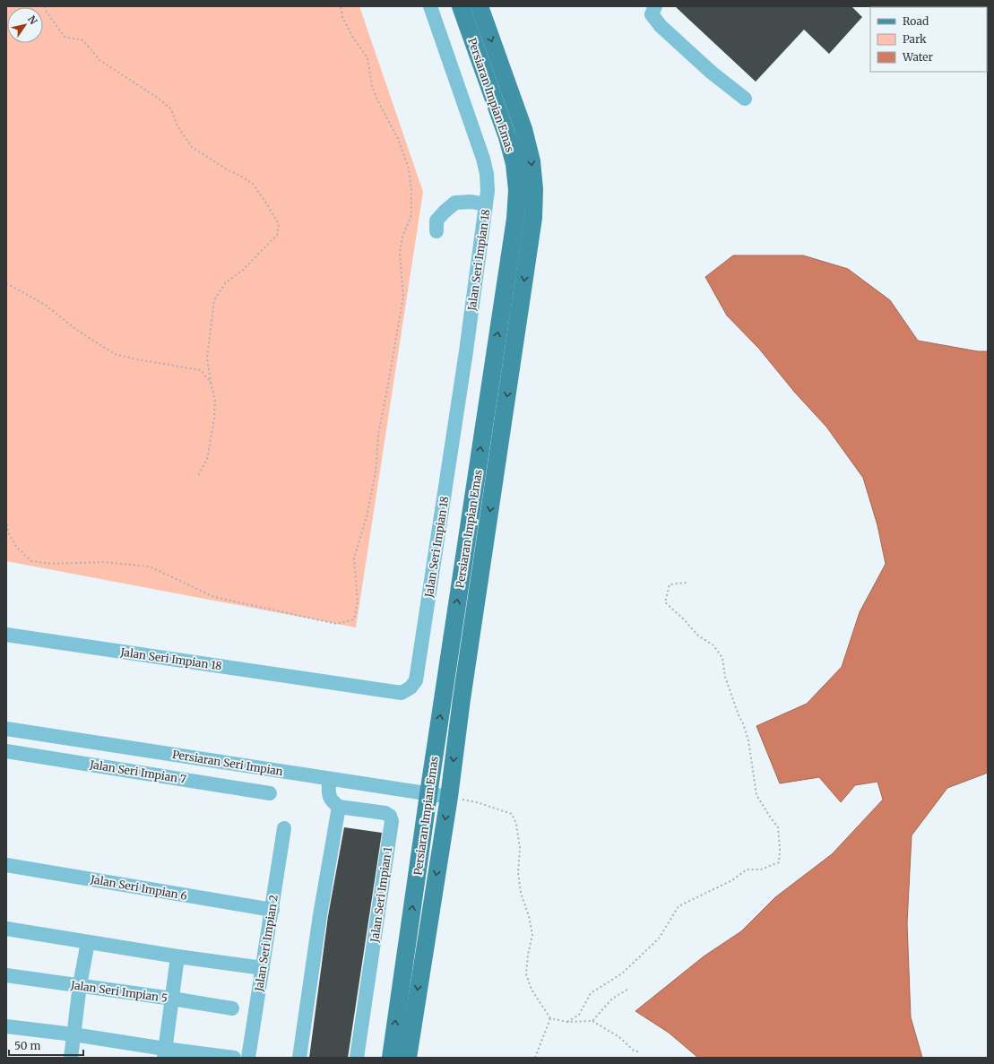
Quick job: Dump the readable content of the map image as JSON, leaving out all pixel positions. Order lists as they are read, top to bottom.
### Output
{
  "streets": {
    "main road": ["Persiaran Impian Emas"],
    "street": [
      "Jalan Seri Impian 18",
      "Persiaran Seri Impian",
      "Jalan Seri Impian 7",
      "Jalan Seri Impian 6",
      "Jalan Seri Impian 1",
      "Jalan Seri Impian 2",
      "Jalan Seri Impian 5"
    ]
  },
  "crossings": [
    ["Persiaran Impian Emas", "Persiaran Seri Impian"],
    ["Jalan Seri Impian 6", "Jalan Seri Impian 2"]
  ],
  "legend": ["Road", "Park", "Water"],
  "scale_bar": "50 m",
  "north": "top right"
}
